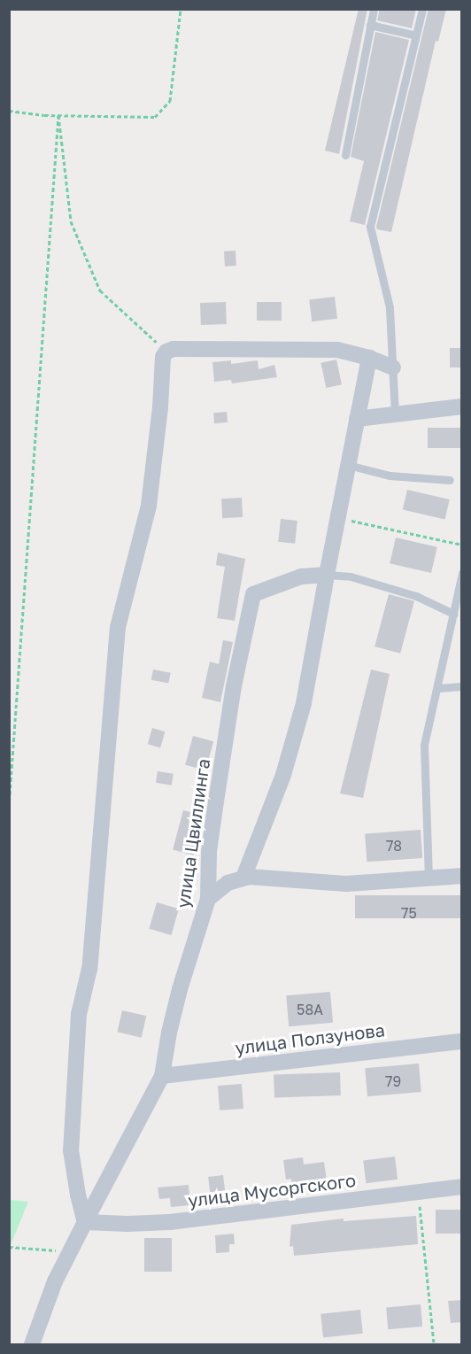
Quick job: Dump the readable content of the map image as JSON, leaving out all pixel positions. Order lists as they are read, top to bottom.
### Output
{
  "streets": {
    "street": ["улица Цвиллинга", "улица Ползунова", "улица Мусоргского"]
  },
  "crossings": [
    ["улица Цвиллинга", "улица Ползунова"],
    ["улица Цвиллинга", "улица Мусоргского"]
  ],
  "house_numbers": [
    "78",
    "75",
    "58А",
    "79"
  ]
}
